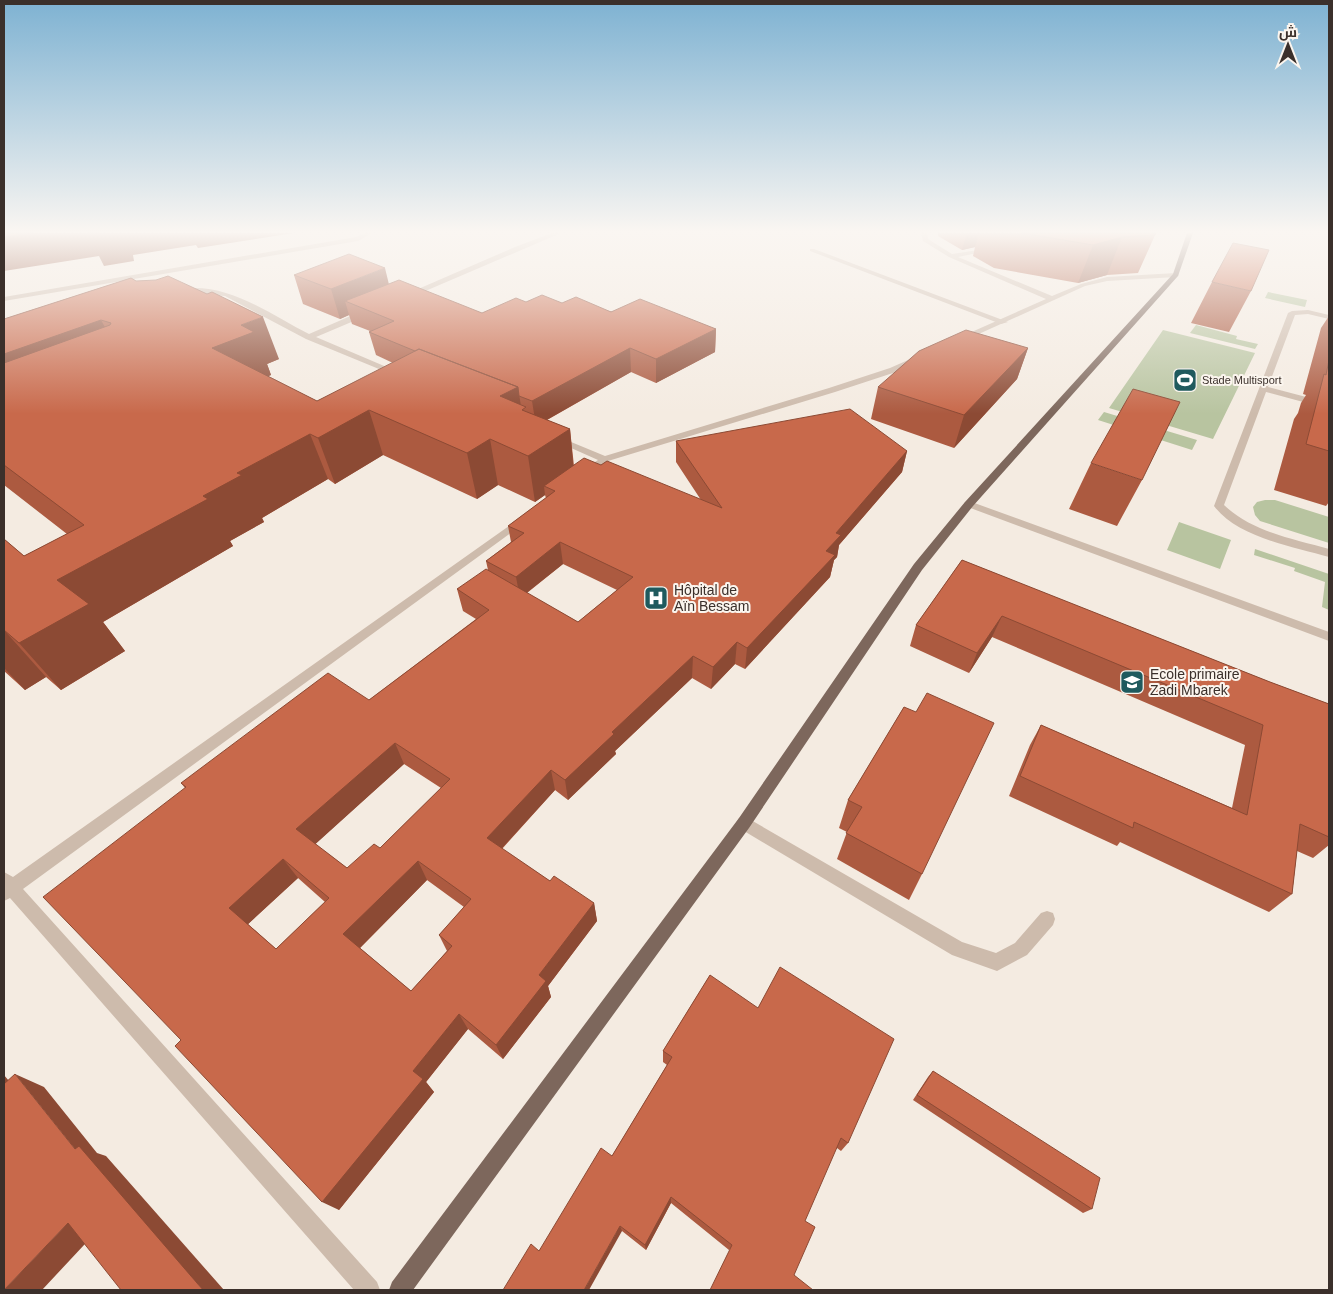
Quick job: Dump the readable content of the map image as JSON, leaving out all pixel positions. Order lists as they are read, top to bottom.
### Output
{
  "places": {
    "sports": ["Stade Multisport"],
    "hospital": ["Hôpital de Aïn Bessam"],
    "school or university": ["Ecole primaire Zadi Mbarek"]
  },
  "north": "top"
}
